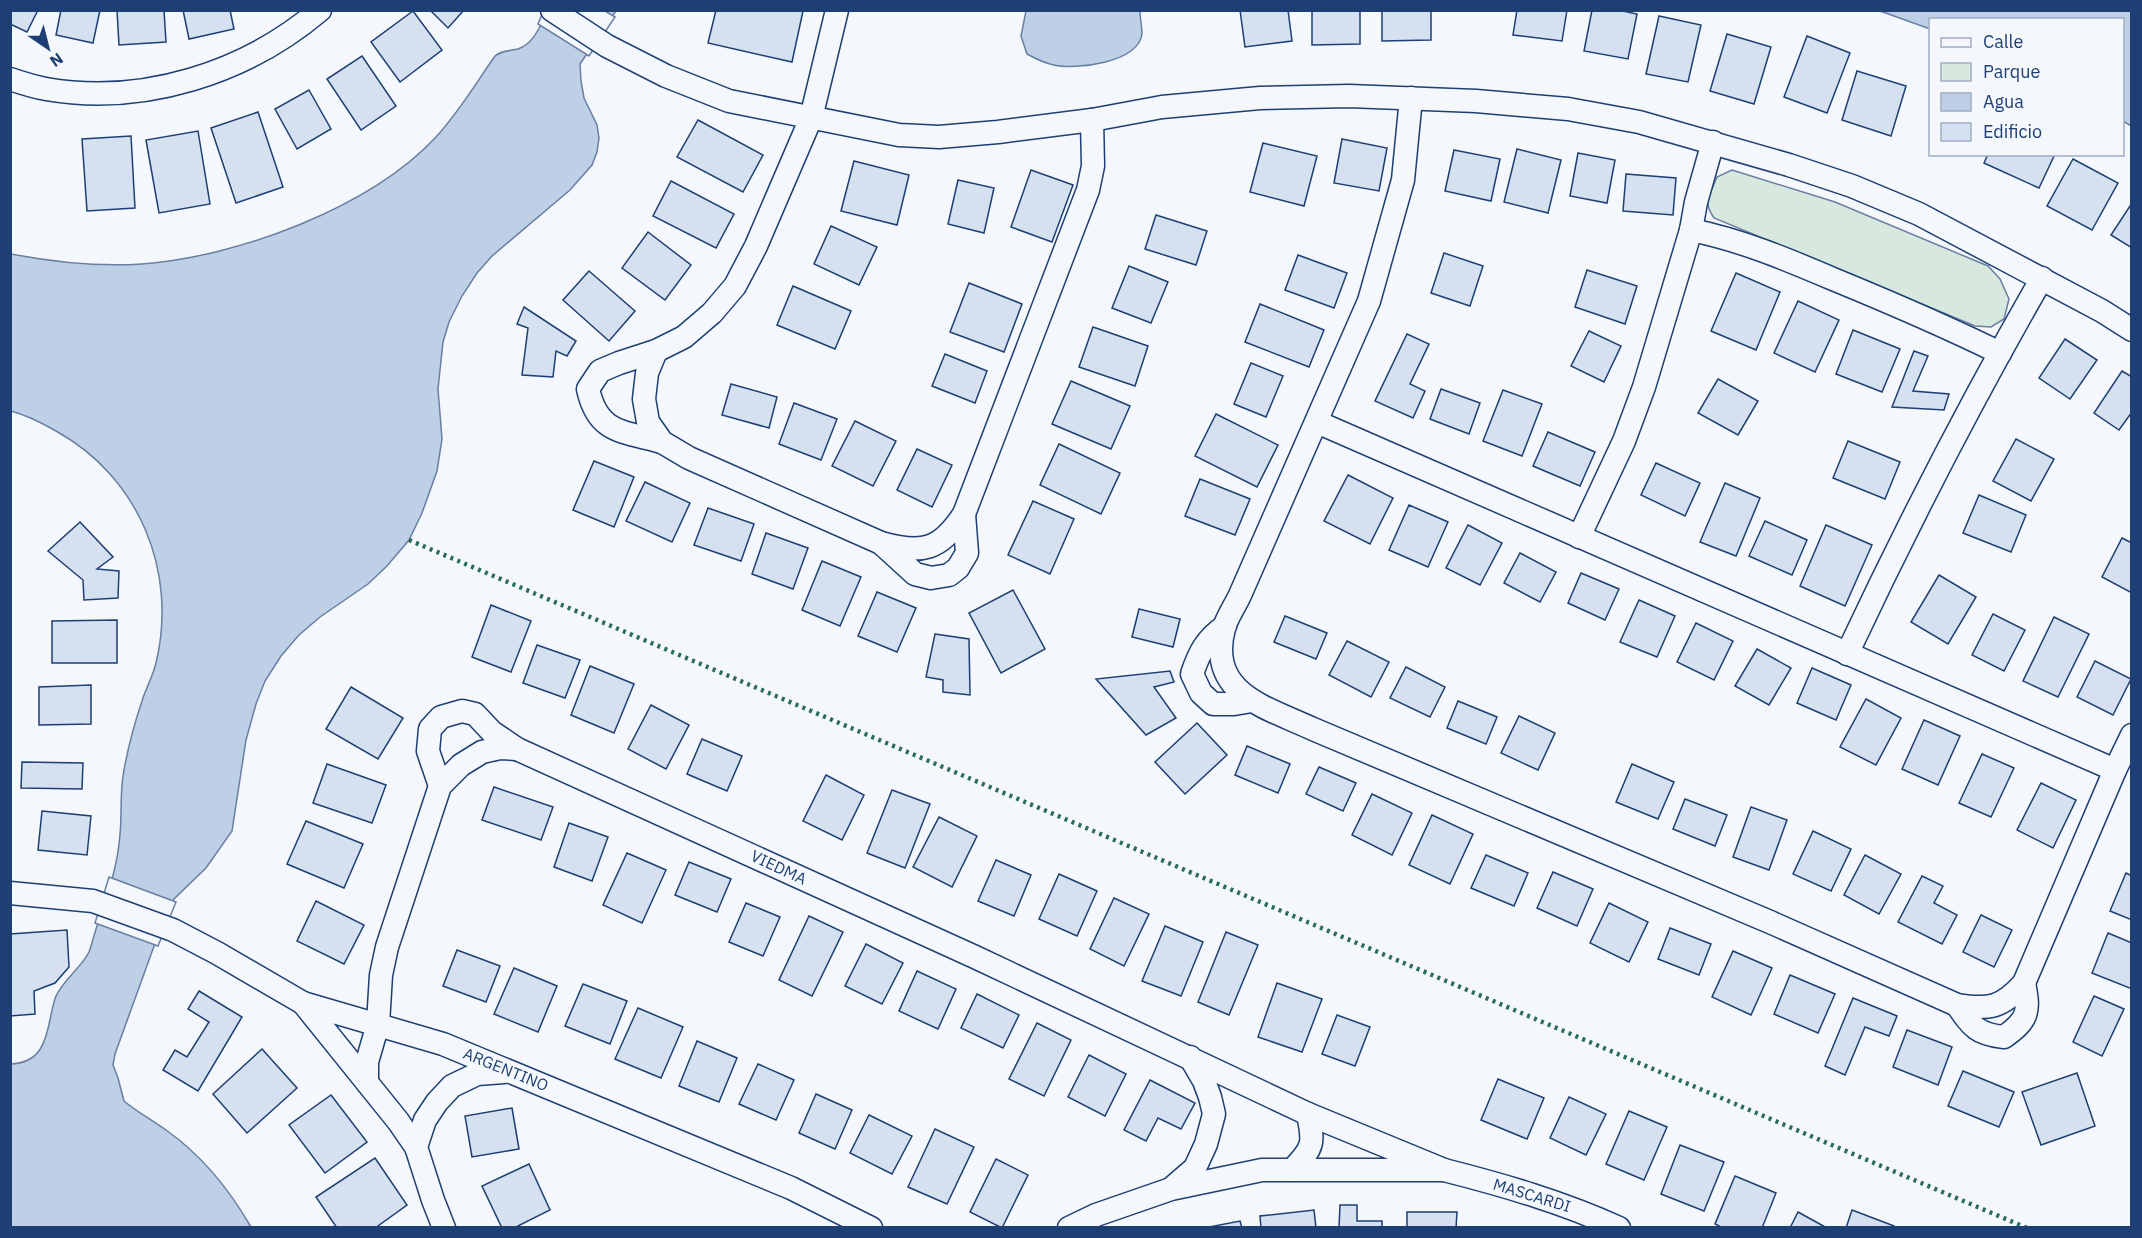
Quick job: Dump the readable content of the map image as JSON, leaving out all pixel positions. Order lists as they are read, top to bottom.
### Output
{
  "streets": {
    "street": ["VIEDMA", "ARGENTINO", "MASCARDI"]
  },
  "legend": [
    "Calle",
    "Parque",
    "Agua",
    "Edificio"
  ],
  "north": "bottom right"
}
